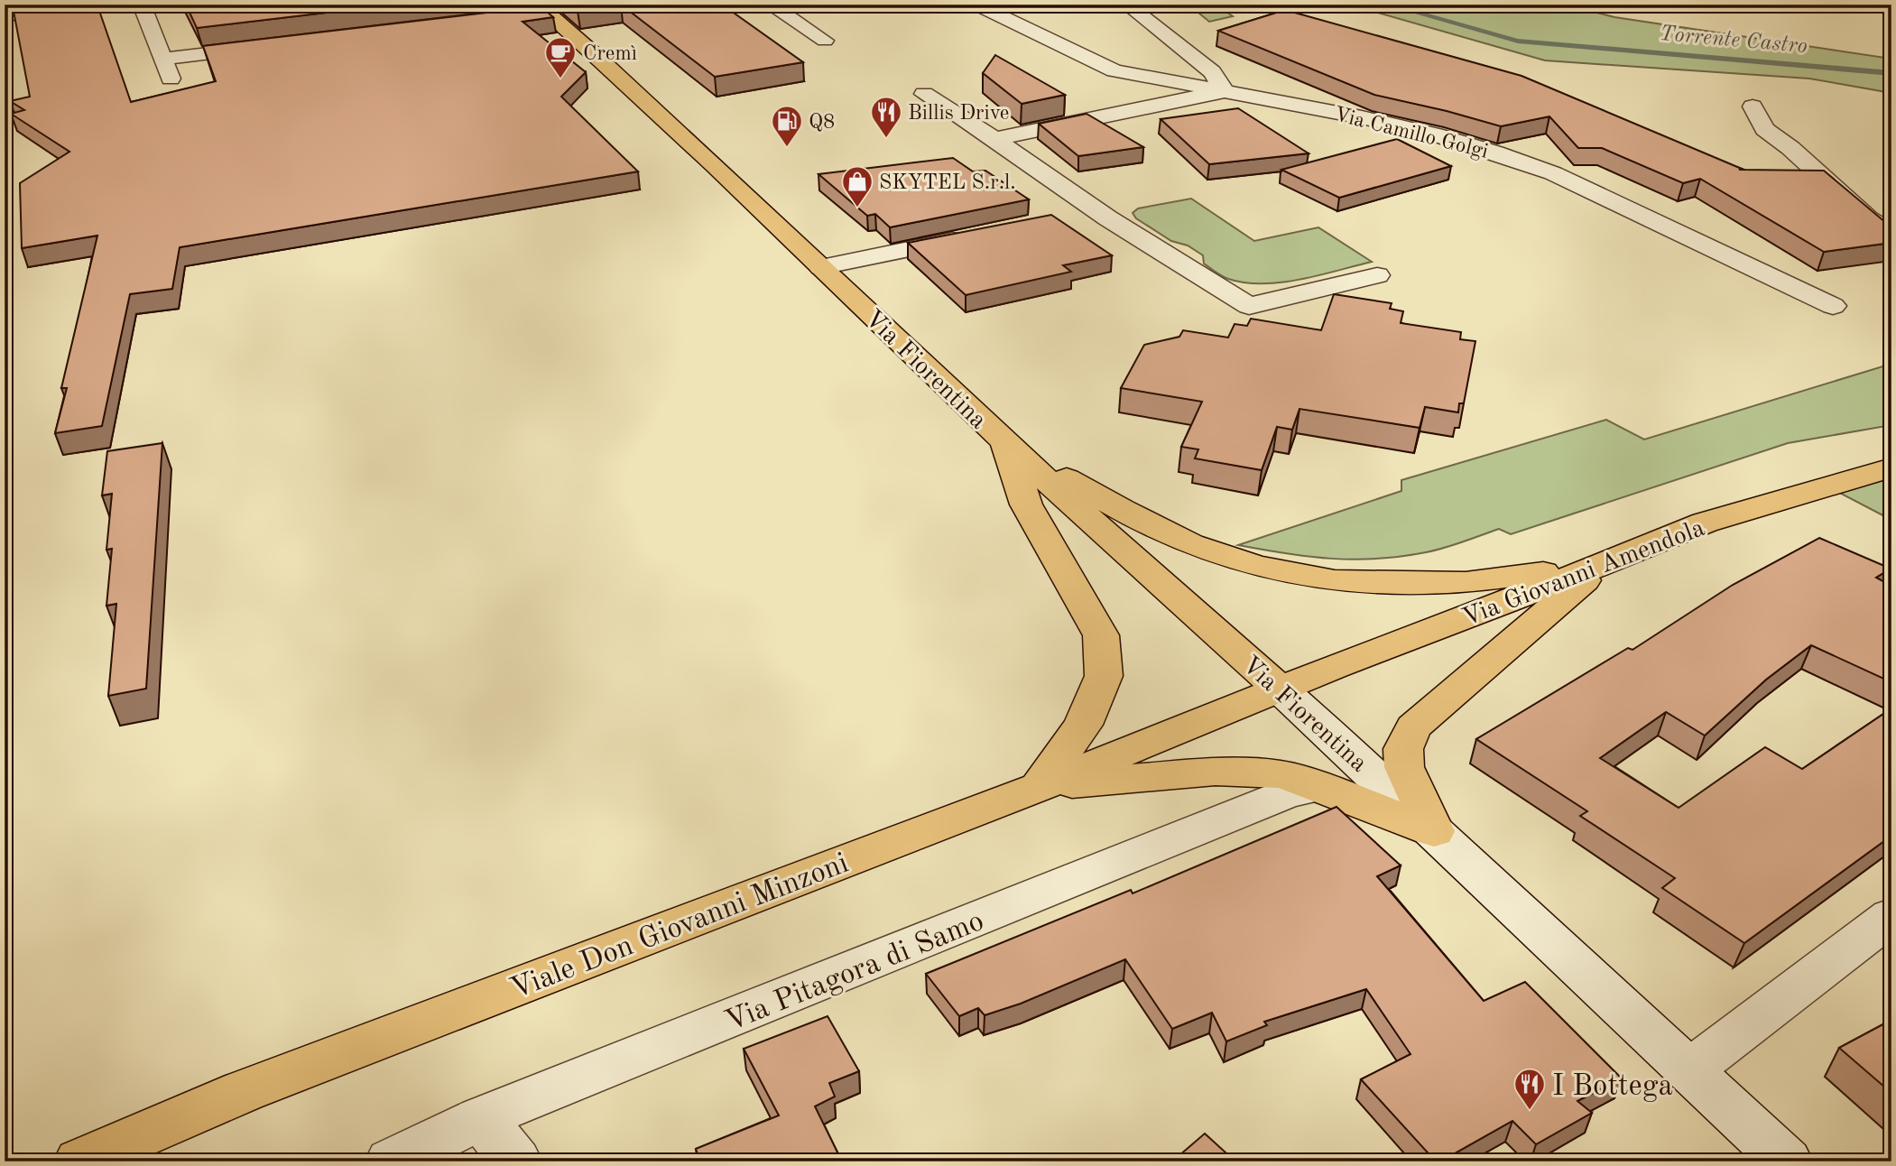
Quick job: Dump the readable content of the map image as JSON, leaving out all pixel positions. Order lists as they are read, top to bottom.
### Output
{
  "streets": {
    "main road": ["Via Fiorentina", "Via Giovanni Amendola", "Viale Don Giovanni Minzoni"],
    "street": ["Via Camillo Golgi", "Via Pitagora di Samo"]
  },
  "crossings": [
    ["Via Fiorentina", "Via Giovanni Amendola"],
    ["Via Fiorentina", "Viale Don Giovanni Minzoni"],
    ["Via Giovanni Amendola", "Viale Don Giovanni Minzoni"]
  ],
  "water": ["Torrente Castro"],
  "places": {
    "cafe": ["Cremì"],
    "restaurant": ["Billis Drive", "I Bottega"],
    "fuel station": ["Q8"],
    "shop": ["SKYTEL S.r.l."]
  }
}
